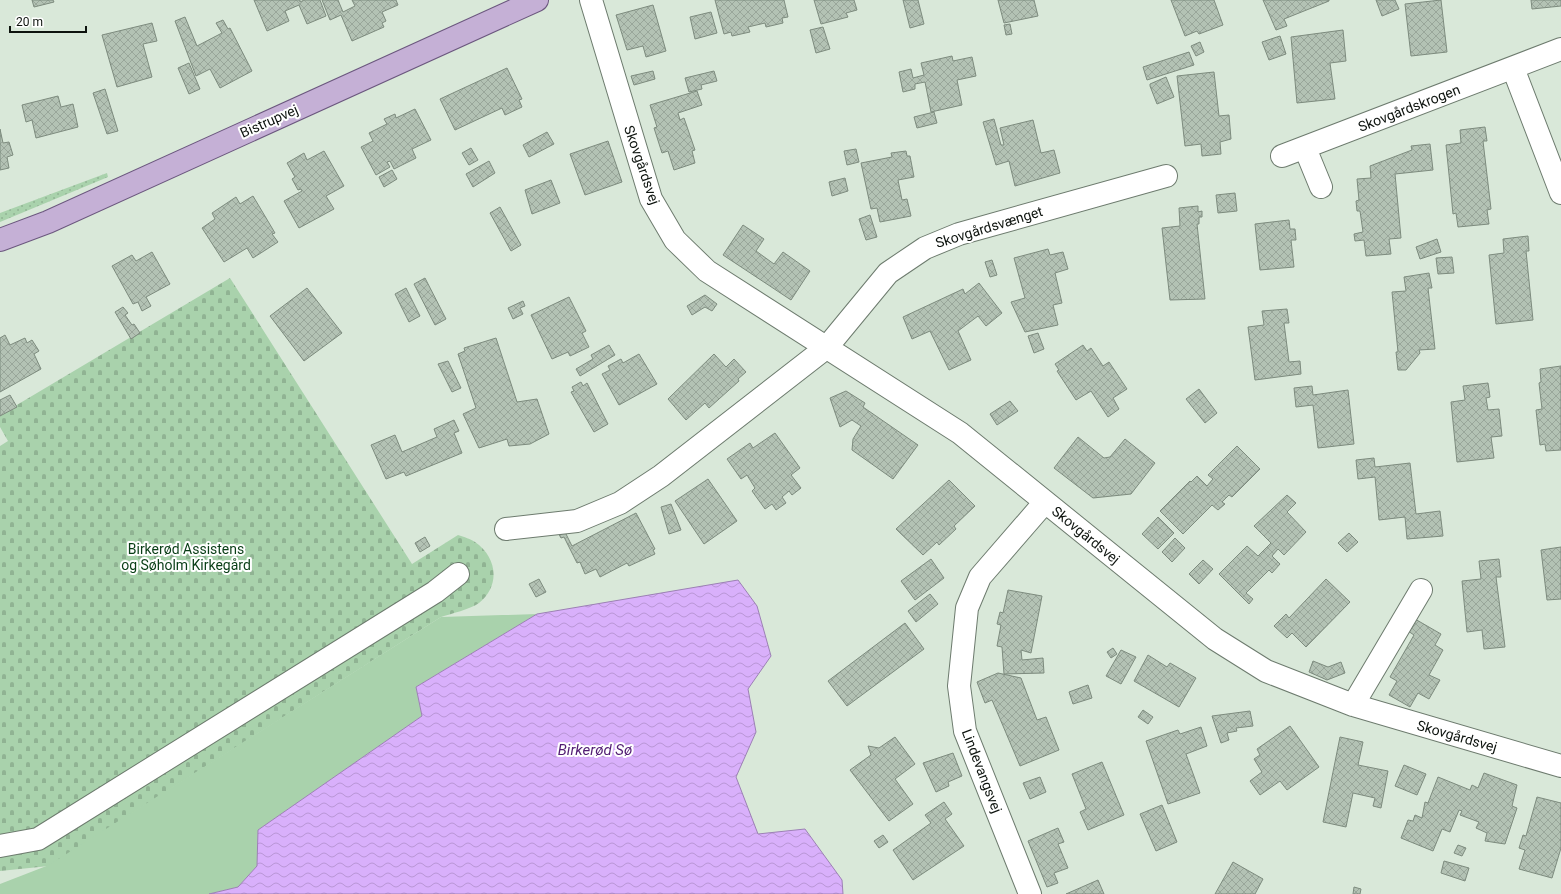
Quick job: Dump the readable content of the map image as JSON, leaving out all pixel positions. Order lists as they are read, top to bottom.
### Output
{
  "streets": {
    "main road": ["Bistrupvej"],
    "street": [
      "Skovgårdskrogen",
      "Skovgårdsvej",
      "Skovgårdsvænget",
      "Lindevangsvej"
    ]
  },
  "crossings": [
    ["Skovgårdsvej", "Skovgårdsvænget"],
    ["Skovgårdsvej", "Lindevangsvej"]
  ],
  "water": ["Birkerød Sø"],
  "parks": ["Birkerød Assistens og Søholm Kirkegård"],
  "scale_bar": "20 m"
}
